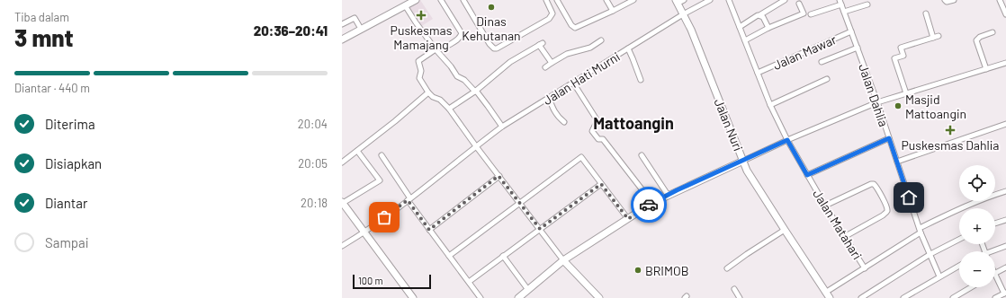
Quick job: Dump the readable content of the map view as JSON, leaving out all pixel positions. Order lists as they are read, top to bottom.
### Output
{
  "streets": {
    "street": [
      "Jalan Mawar",
      "Jalan Hati Murni",
      "Jalan Dahlia",
      "Jalan Nuri",
      "Jalan Matahari"
    ]
  },
  "crossings": [
    ["Jalan Mawar", "Jalan Dahlia"],
    ["Jalan Mawar", "Jalan Matahari"],
    ["Jalan Hati Murni", "Jalan Nuri"]
  ],
  "districts": ["Mattoangin"],
  "places": {
    "other": ["Dinas Kehutanan", "Masjid Mattoangin", "BRIMOB"],
    "health": ["Puskesmas Mamajang", "Puskesmas Dahlia"]
  },
  "scale_bar": "100 m",
  "page": {
    "heading": ["3 mnt", "Tiba dalam", "20:36–20:41"],
    "bar": "Diantar · 440 m",
    "list": [
      ["Diterima", "20:04"],
      ["Disiapkan", "20:05"],
      ["Diantar", "20:18"],
      "Sampai"
    ],
    "map_buttons": ["+", "−"],
    "scale": "100 m"
  }
}
